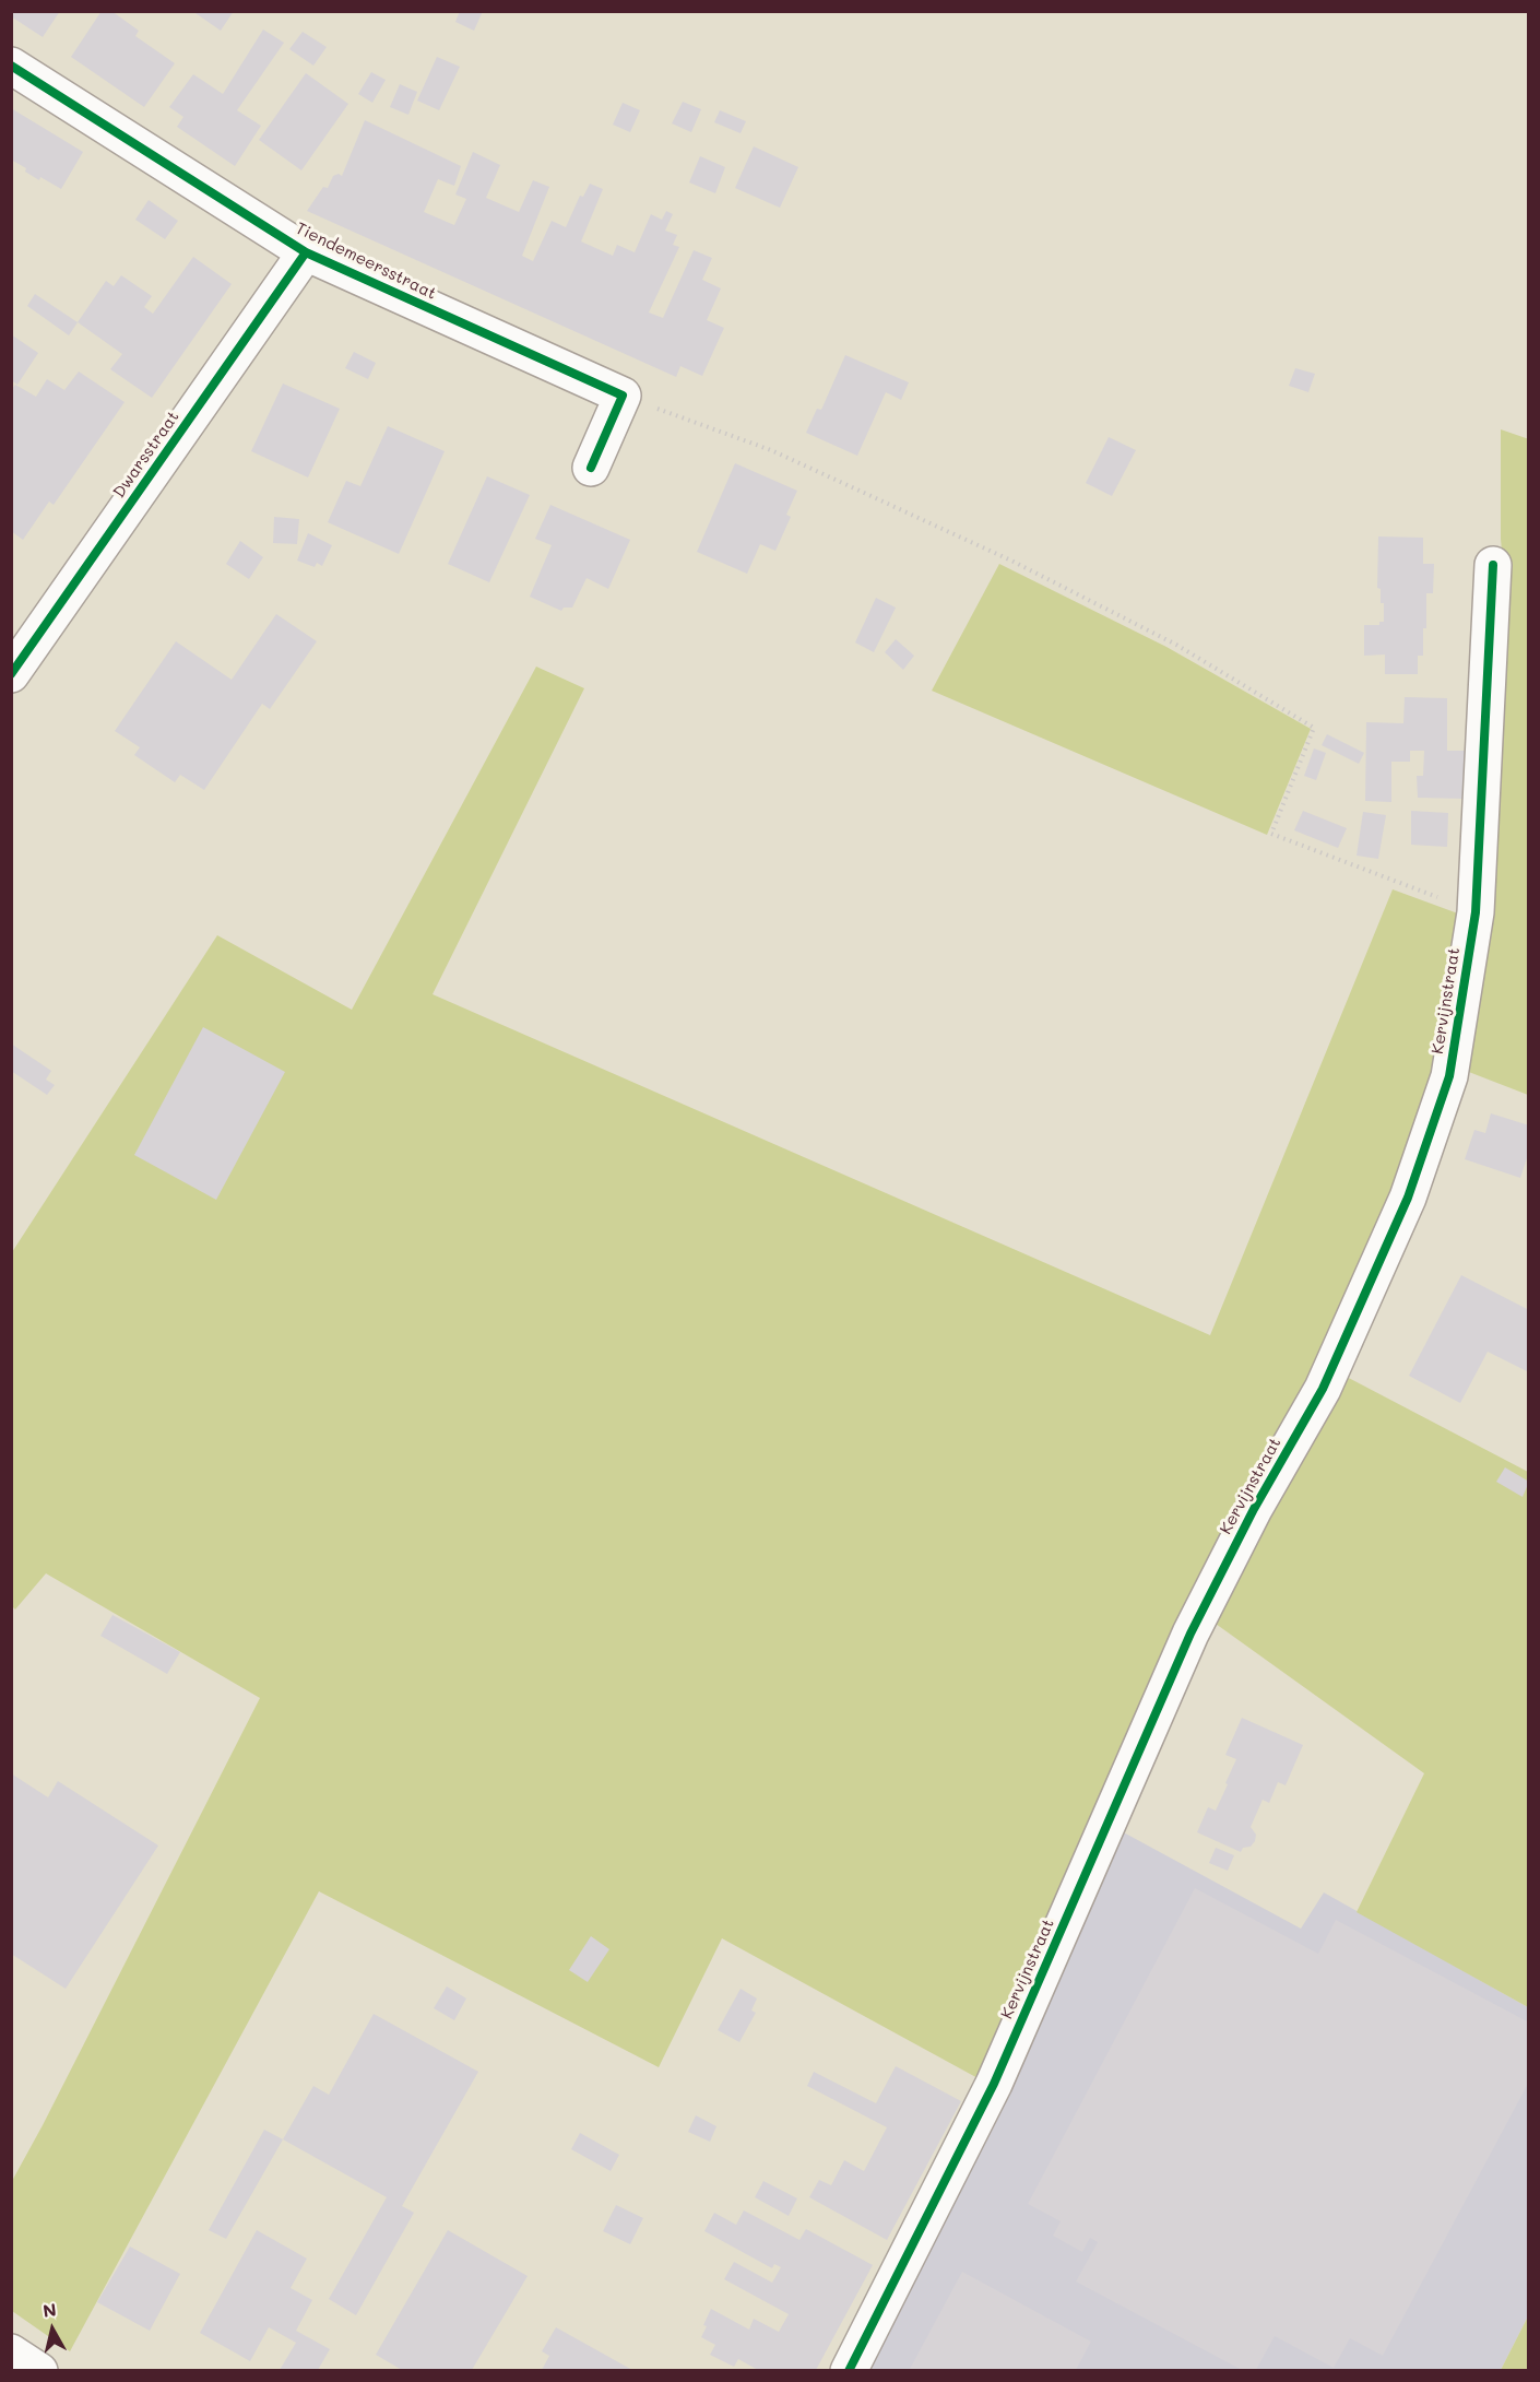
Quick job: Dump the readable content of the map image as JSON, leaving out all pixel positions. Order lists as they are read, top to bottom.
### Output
{
  "streets": {
    "street": ["Tiendemeersstraat", "Dwarsstraat", "Kervijnstraat"]
  },
  "crossings": [
    ["Tiendemeersstraat", "Dwarsstraat"]
  ],
  "north": "top"
}
